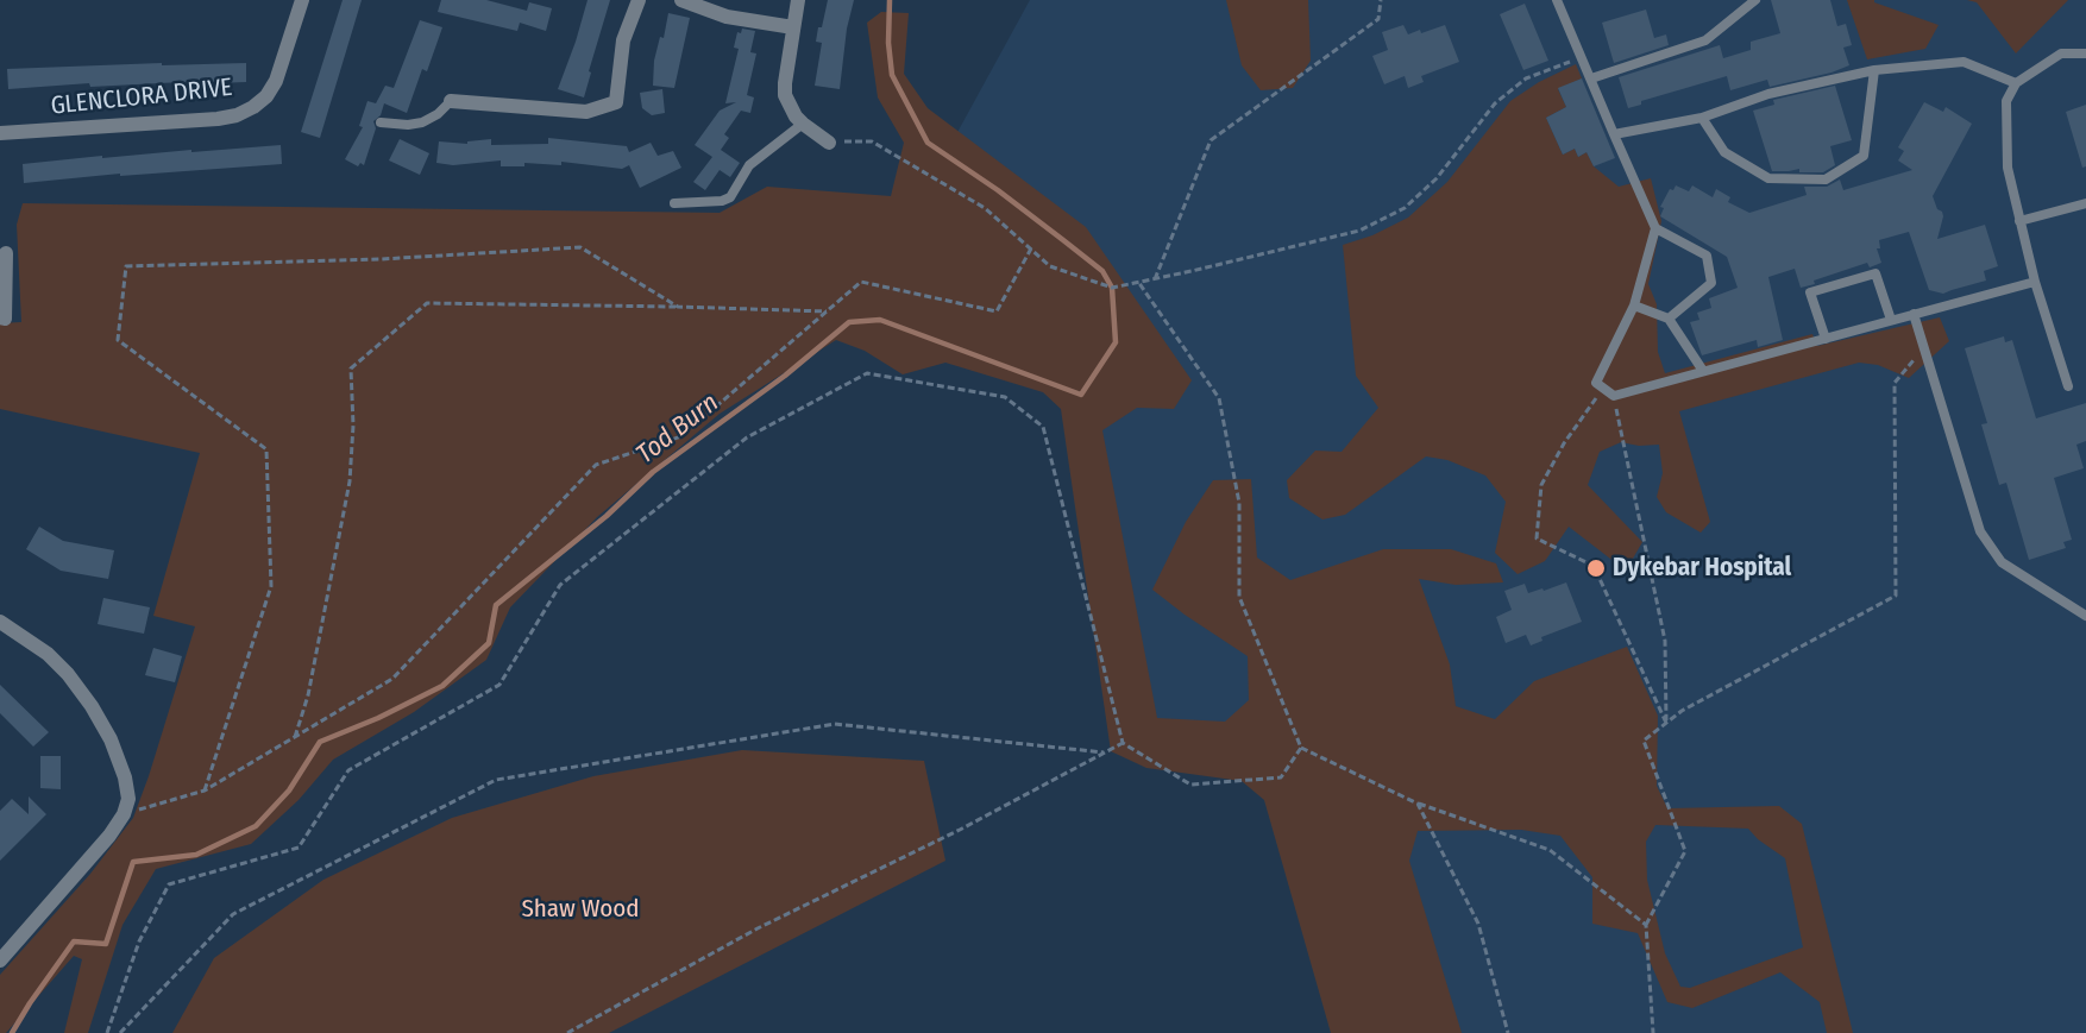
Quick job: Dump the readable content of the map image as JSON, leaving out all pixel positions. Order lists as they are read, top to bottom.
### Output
{
  "streets": {
    "street": ["GLENCLORA DRIVE"]
  },
  "water": ["Tod Burn"],
  "parks": ["Shaw Wood"],
  "places": ["Dykebar Hospital"]
}
